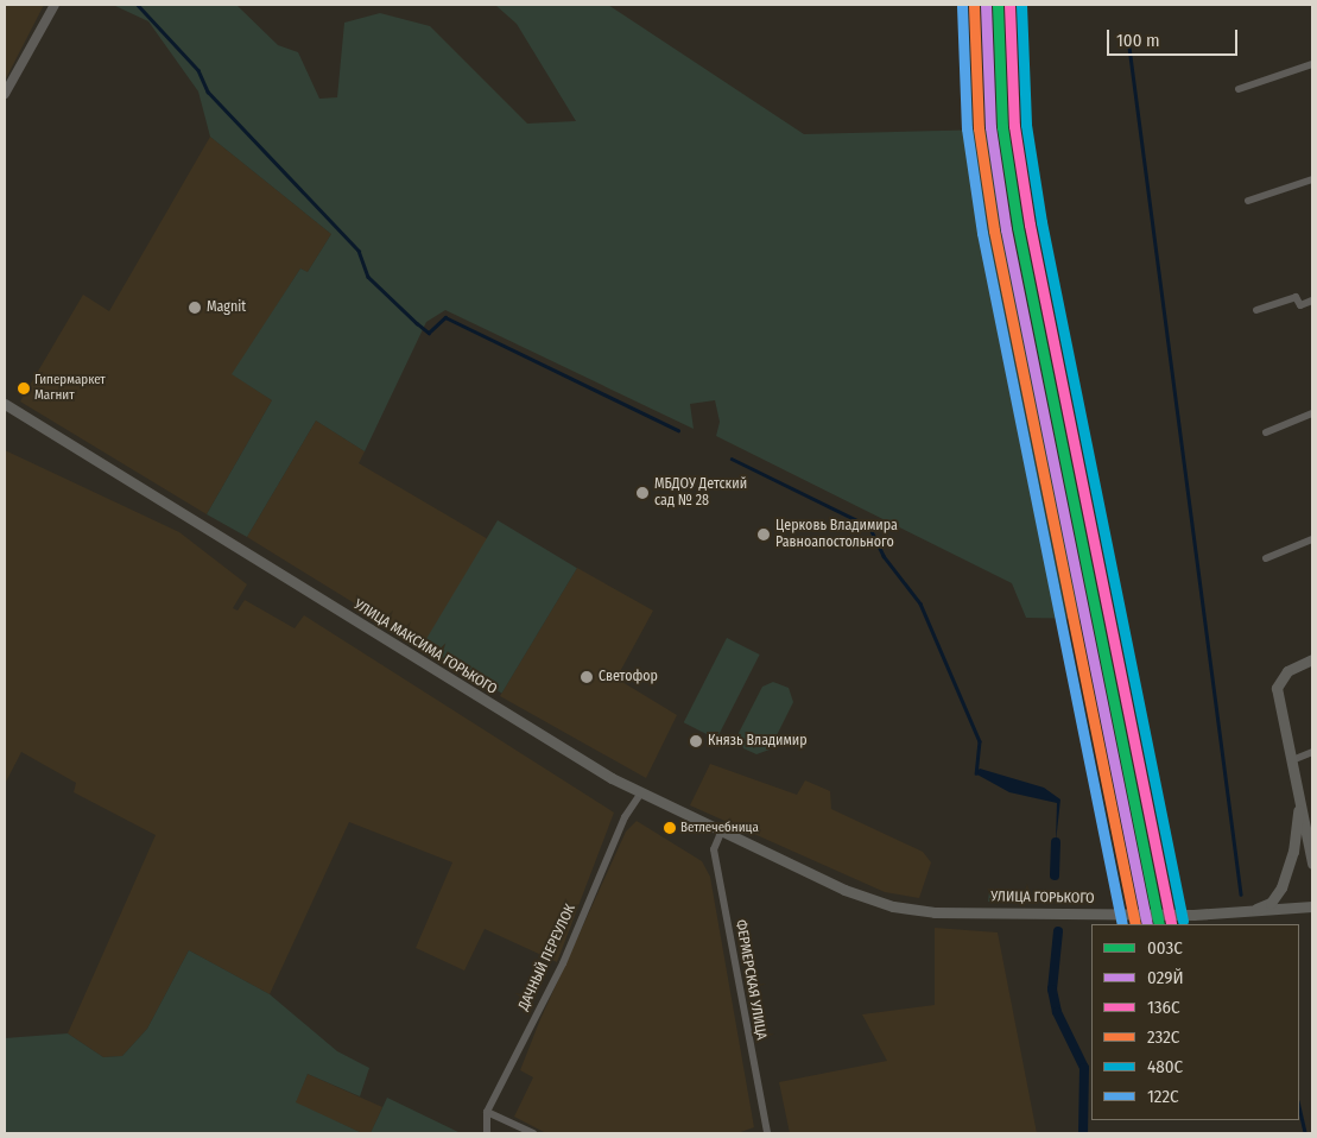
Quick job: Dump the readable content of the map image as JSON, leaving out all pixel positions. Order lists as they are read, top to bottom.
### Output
{
  "streets": {
    "main road": ["УЛИЦА МАКСИМА ГОРЬКОГО", "УЛИЦА ГОРЬКОГО"],
    "street": ["ДАЧНЫЙ ПЕРЕУЛОК", "ФЕРМЕРСКАЯ УЛИЦА"]
  },
  "crossings": [
    ["УЛИЦА МАКСИМА ГОРЬКОГО", "УЛИЦА ГОРЬКОГО"],
    ["УЛИЦА МАКСИМА ГОРЬКОГО", "ДАЧНЫЙ ПЕРЕУЛОК"],
    ["УЛИЦА МАКСИМА ГОРЬКОГО", "ФЕРМЕРСКАЯ УЛИЦА"]
  ],
  "places": [
    "Magnit",
    "Гипермаркет Магнит",
    "МБДОУ Детский сад № 28",
    "Церковь Владимира Равноапостольного",
    "Светофор",
    "Князь Владимир",
    "Ветлечебница"
  ],
  "lines": [
    "transit line 003С",
    "transit line 029Й",
    "transit line 136С",
    "transit line 480С",
    "transit line 232C",
    "transit line 122С"
  ],
  "legend": [
    "003С",
    "029Й",
    "136С",
    "232C",
    "480С",
    "122С"
  ],
  "scale_bar": "100 m"
}
